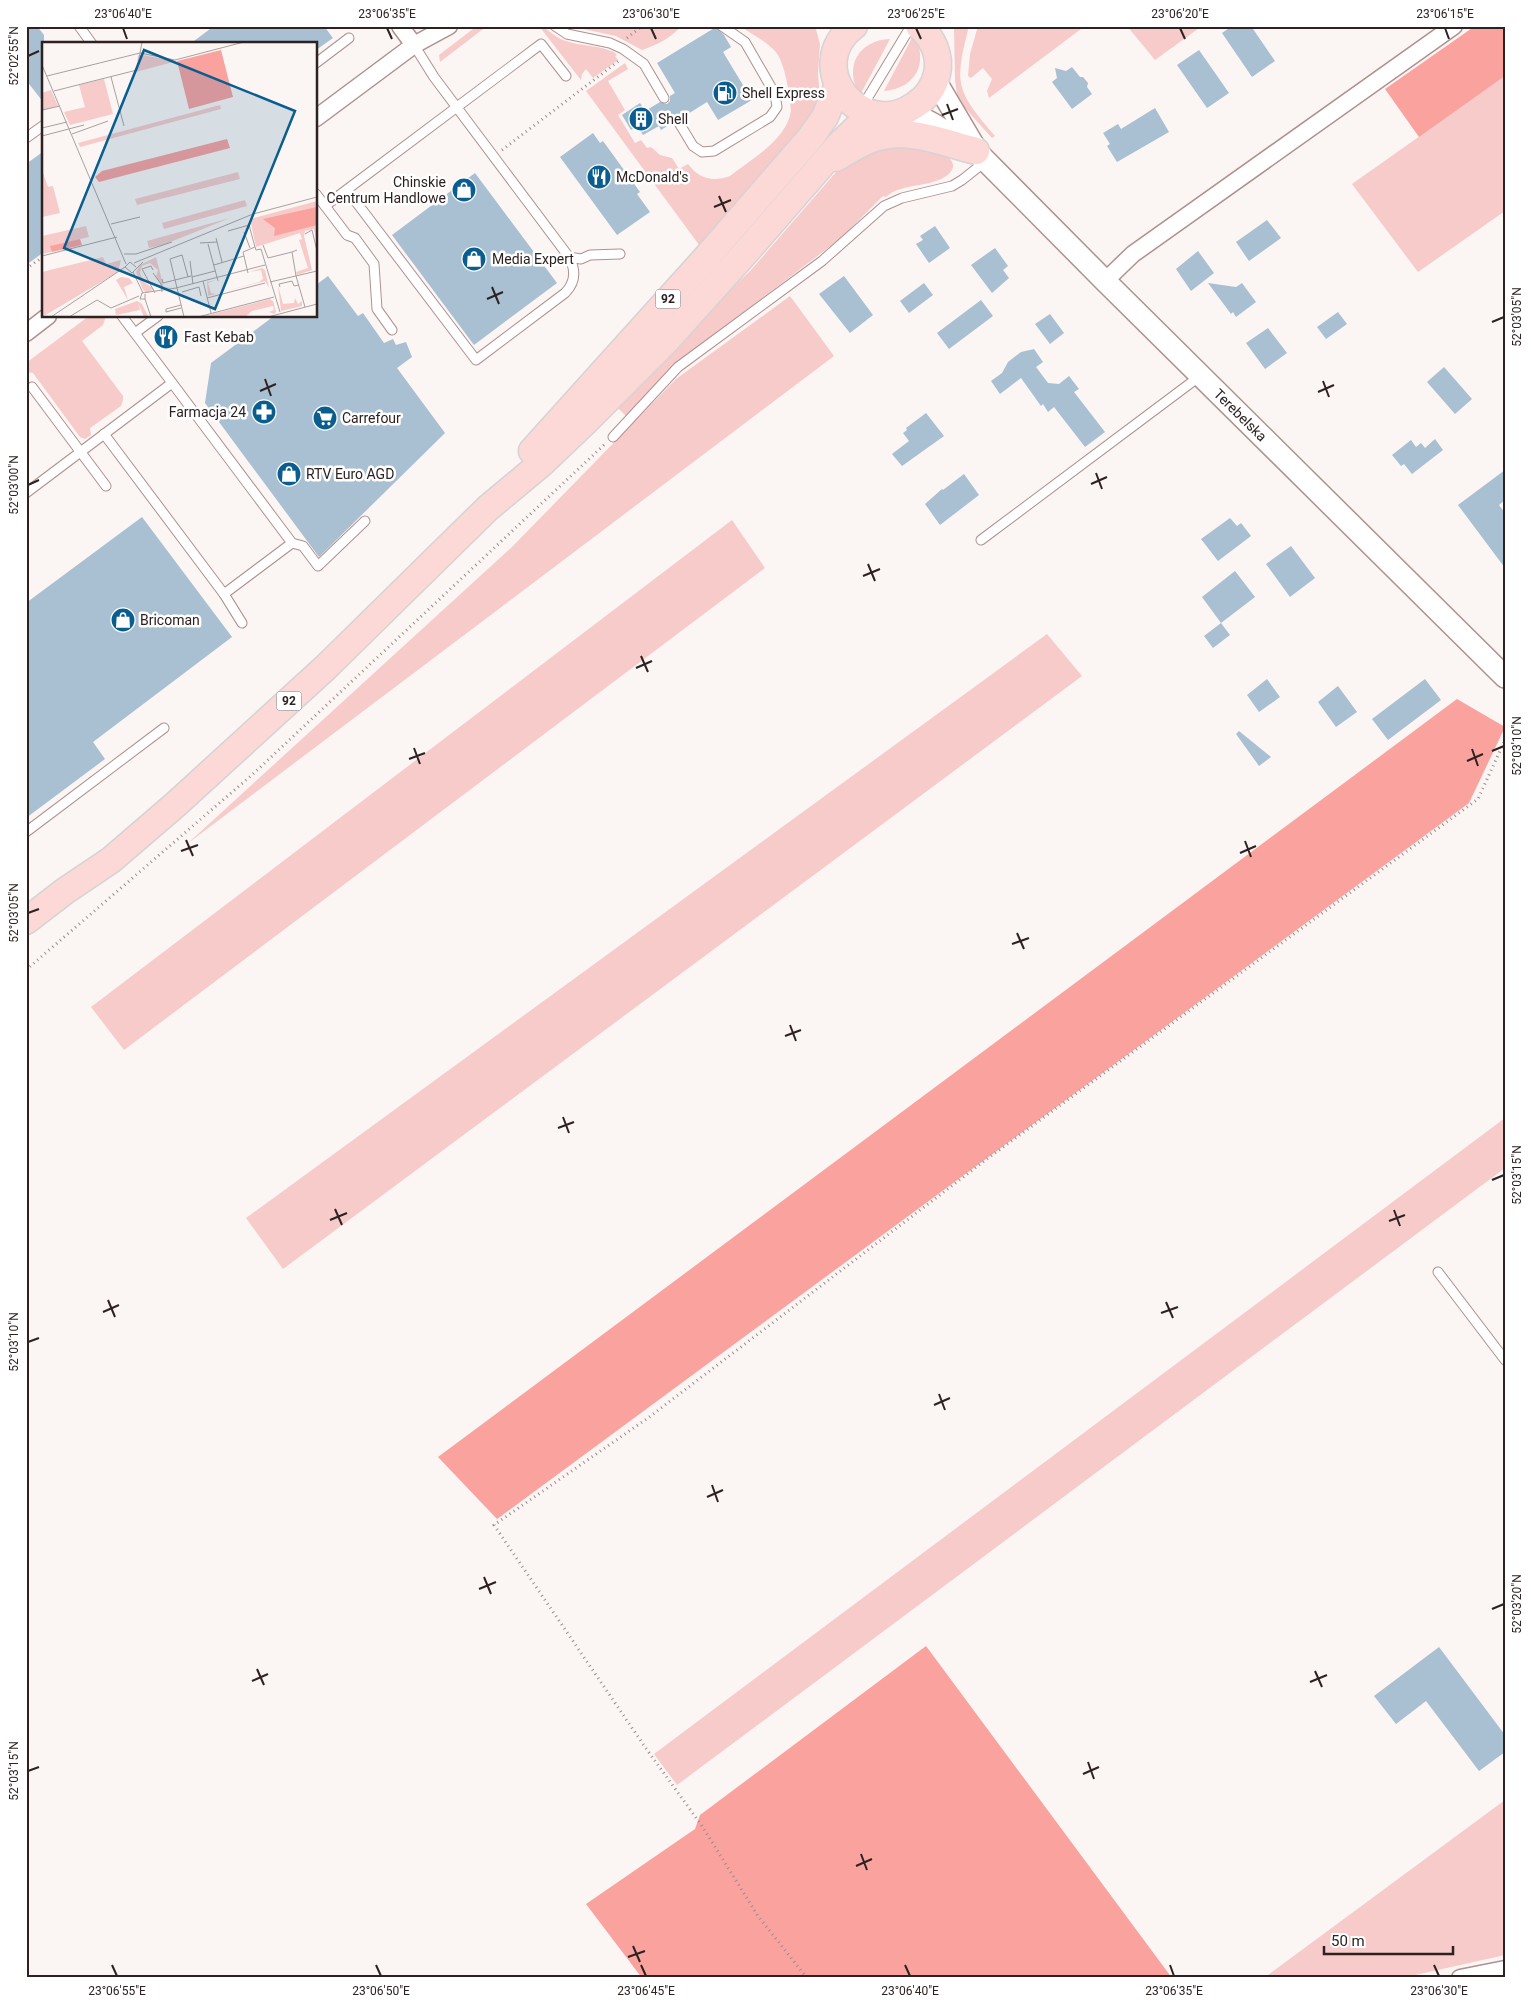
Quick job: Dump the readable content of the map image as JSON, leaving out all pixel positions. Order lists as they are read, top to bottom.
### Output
{
  "streets": {
    "main road": ["92"],
    "street": ["Terebelska"]
  },
  "places": {
    "fuel station": ["Shell Express"],
    "building": ["Shell"],
    "restaurant": ["McDonald's", "Fast Kebab"],
    "shop": [
      "Chinskie Centrum Handlowe",
      "Media Expert",
      "RTV Euro AGD",
      "Bricoman"
    ],
    "pharmacy": ["Farmacja 24"],
    "supermarket": ["Carrefour"]
  },
  "scale_bar": "50 m",
  "coordinates": [
    "23°06'40\"E",
    "23°06'35\"E",
    "23°06'30\"E",
    "23°06'25\"E",
    "23°06'20\"E",
    "23°06'15\"E",
    "52°02'55\"N",
    "52°03'05\"N",
    "52°03'00\"N",
    "52°03'10\"N",
    "52°03'15\"N",
    "52°03'20\"N",
    "23°06'55\"E",
    "23°06'50\"E",
    "23°06'45\"E"
  ]
}
